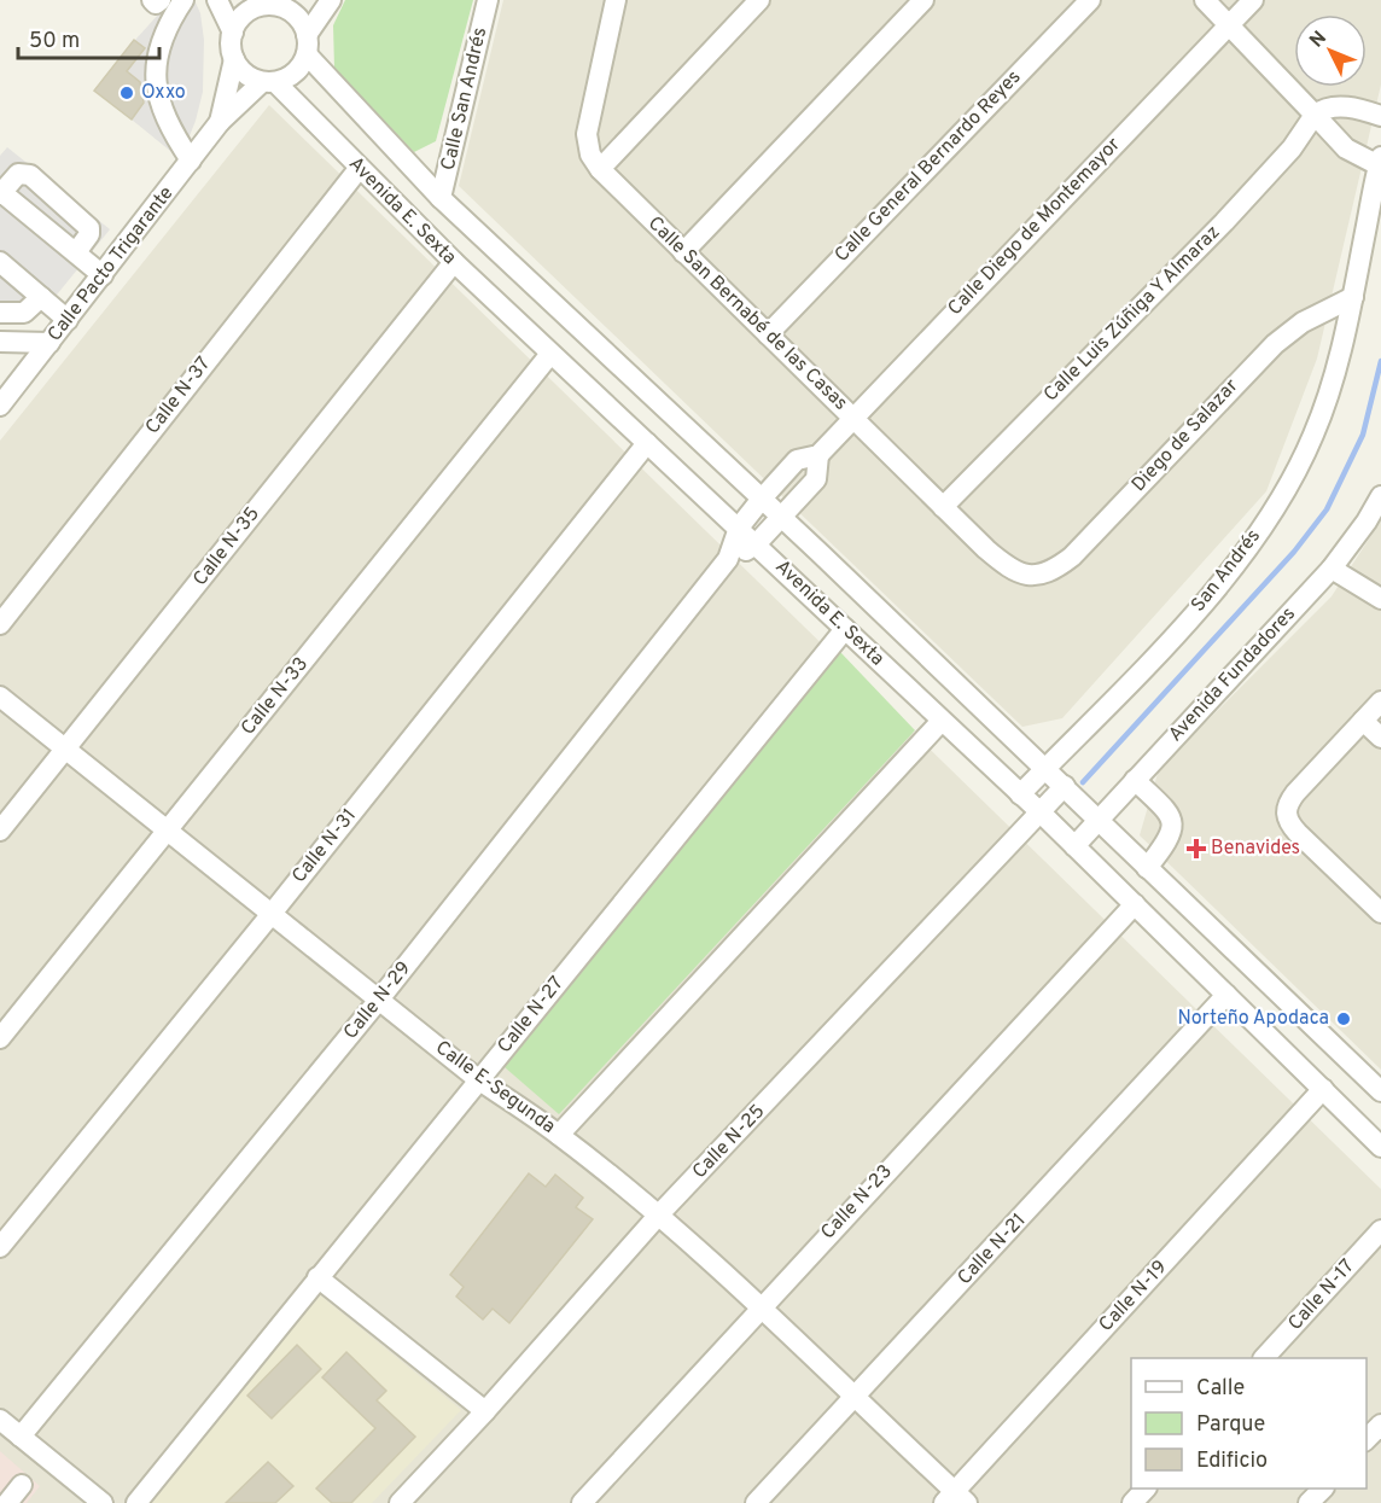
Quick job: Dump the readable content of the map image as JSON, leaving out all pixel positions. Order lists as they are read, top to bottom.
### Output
{
  "streets": {
    "street": [
      "Calle San Andrés",
      "Calle General Bernardo Reyes",
      "Avenida E. Sexta",
      "Calle Diego de Montemayor",
      "Calle Pacto Trigarante",
      "Calle San Bernabé de las Casas",
      "Calle Luis Zúñiga Y Almaraz",
      "Calle N-37",
      "Diego de Salazar",
      "Calle N-35",
      "San Andrés",
      "Avenida Fundadores",
      "Calle N-33",
      "Calle N-31",
      "Calle N-29",
      "Calle N-27",
      "Calle E-Segunda",
      "Calle N-25",
      "Calle N-23",
      "Calle N-21",
      "Calle N-17",
      "Calle N-19"
    ]
  },
  "crossings": [
    ["Calle San Andrés", "Avenida E. Sexta"],
    ["Calle General Bernardo Reyes", "Calle San Bernabé de las Casas"],
    ["Avenida E. Sexta", "Calle Diego de Montemayor"],
    ["Avenida E. Sexta", "Calle Pacto Trigarante"],
    ["Avenida E. Sexta", "Calle N-37"],
    ["Avenida E. Sexta", "Calle N-35"],
    ["Avenida E. Sexta", "San Andrés"],
    ["Avenida E. Sexta", "Avenida Fundadores"],
    ["Avenida E. Sexta", "Calle N-33"],
    ["Avenida E. Sexta", "Calle N-31"],
    ["Avenida E. Sexta", "Calle N-29"],
    ["Avenida E. Sexta", "Calle N-27"],
    ["Avenida E. Sexta", "Calle N-25"],
    ["Avenida E. Sexta", "Calle N-23"],
    ["Avenida E. Sexta", "Calle N-21"],
    ["Avenida E. Sexta", "Calle N-19"],
    ["Calle Diego de Montemayor", "Calle San Bernabé de las Casas"],
    ["Calle Diego de Montemayor", "Calle N-29"],
    ["Calle San Bernabé de las Casas", "Calle Luis Zúñiga Y Almaraz"],
    ["Calle San Bernabé de las Casas", "Diego de Salazar"],
    ["Diego de Salazar", "San Andrés"],
    ["Calle N-35", "Calle E-Segunda"],
    ["Calle N-33", "Calle E-Segunda"],
    ["Calle N-31", "Calle E-Segunda"],
    ["Calle N-29", "Calle E-Segunda"],
    ["Calle N-27", "Calle E-Segunda"],
    ["Calle E-Segunda", "Calle N-25"],
    ["Calle E-Segunda", "Calle N-23"],
    ["Calle E-Segunda", "Calle N-21"],
    ["Calle E-Segunda", "Calle N-19"]
  ],
  "places": {
    "other": ["Oxxo", "Norteño Apodaca"],
    "health": ["Benavides"]
  },
  "legend": ["Calle", "Parque", "Edificio"],
  "scale_bar": "50 m",
  "north": "top left"
}
